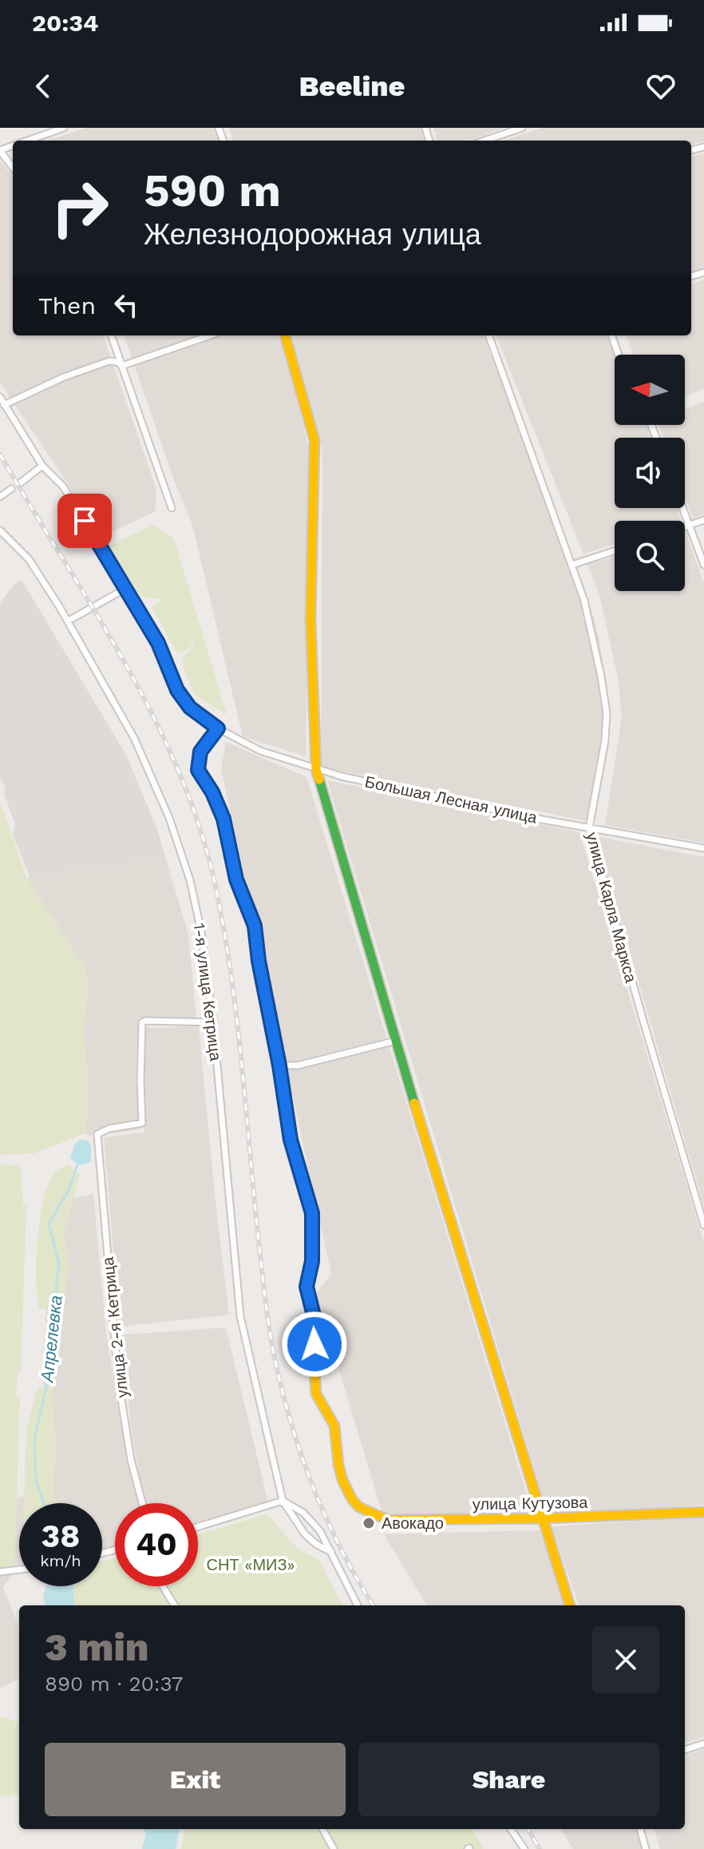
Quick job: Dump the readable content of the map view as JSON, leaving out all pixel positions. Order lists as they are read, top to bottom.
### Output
{
  "streets": {
    "street": [
      "Большая Лесная улица",
      "улица Карла Маркса",
      "1-я улица Кетрица",
      "улица 2-я Кетрица",
      "улица Кутузова"
    ]
  },
  "crossings": [
    ["Большая Лесная улица", "улица Карла Маркса"],
    ["1-я улица Кетрица", "улица 2-я Кетрица"]
  ],
  "water": ["Апрелевка"],
  "parks": ["СНТ «МИЗ»"],
  "places": ["Авокадо"],
  "north": "left",
  "page": {
    "status": "20:34",
    "header": "Beeline",
    "turn": ["590 m", "Железнодорожная улица"],
    "then": "Then",
    "speed": "38 km/h",
    "limit": "40",
    "heading": ["3 min", "890 m · 20:37"],
    "buttons": ["Exit", "Share"]
  }
}
